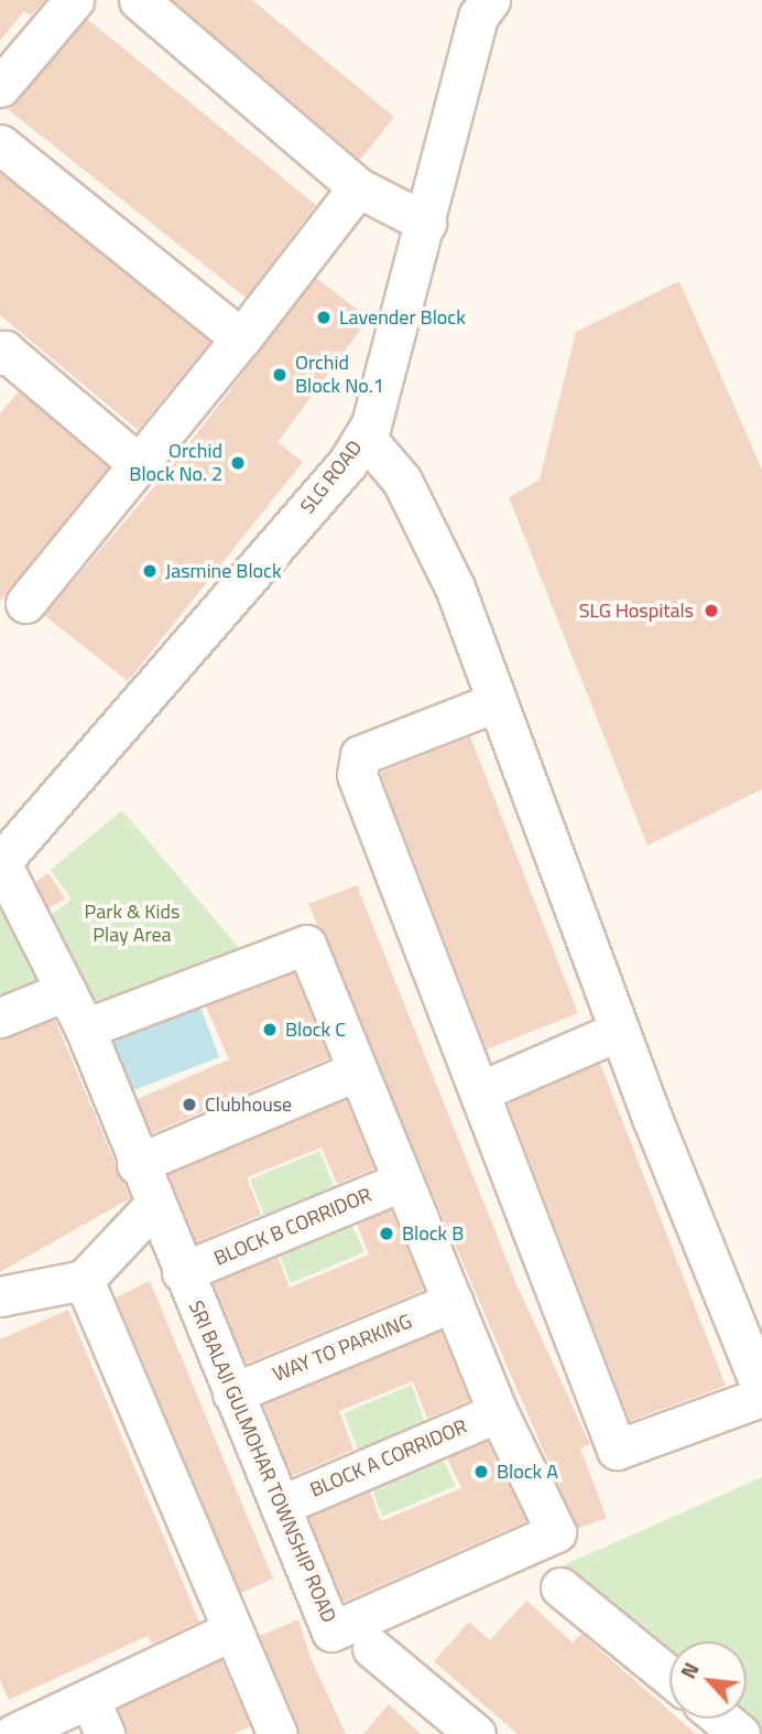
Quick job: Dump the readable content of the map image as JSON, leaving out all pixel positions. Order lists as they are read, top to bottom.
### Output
{
  "streets": {
    "street": [
      "SLG ROAD",
      "BLOCK B CORRIDOR",
      "WAY TO PARKING",
      "BLOCK A CORRIDOR",
      "SRI BALAJI GULMOHAR TOWNSHIP ROAD"
    ]
  },
  "crossings": [
    ["SLG ROAD", "SRI BALAJI GULMOHAR TOWNSHIP ROAD"],
    ["BLOCK B CORRIDOR", "SRI BALAJI GULMOHAR TOWNSHIP ROAD"],
    ["WAY TO PARKING", "SRI BALAJI GULMOHAR TOWNSHIP ROAD"],
    ["BLOCK A CORRIDOR", "SRI BALAJI GULMOHAR TOWNSHIP ROAD"]
  ],
  "parks": ["Park & Kids Play Area"],
  "places": [
    "Lavender Block",
    "Orchid Block No.1",
    "Orchid Block No. 2",
    "Jasmine Block",
    "SLG Hospitals",
    "Block C",
    "Clubhouse",
    "Block B",
    "Block A"
  ],
  "north": "top left"
}
